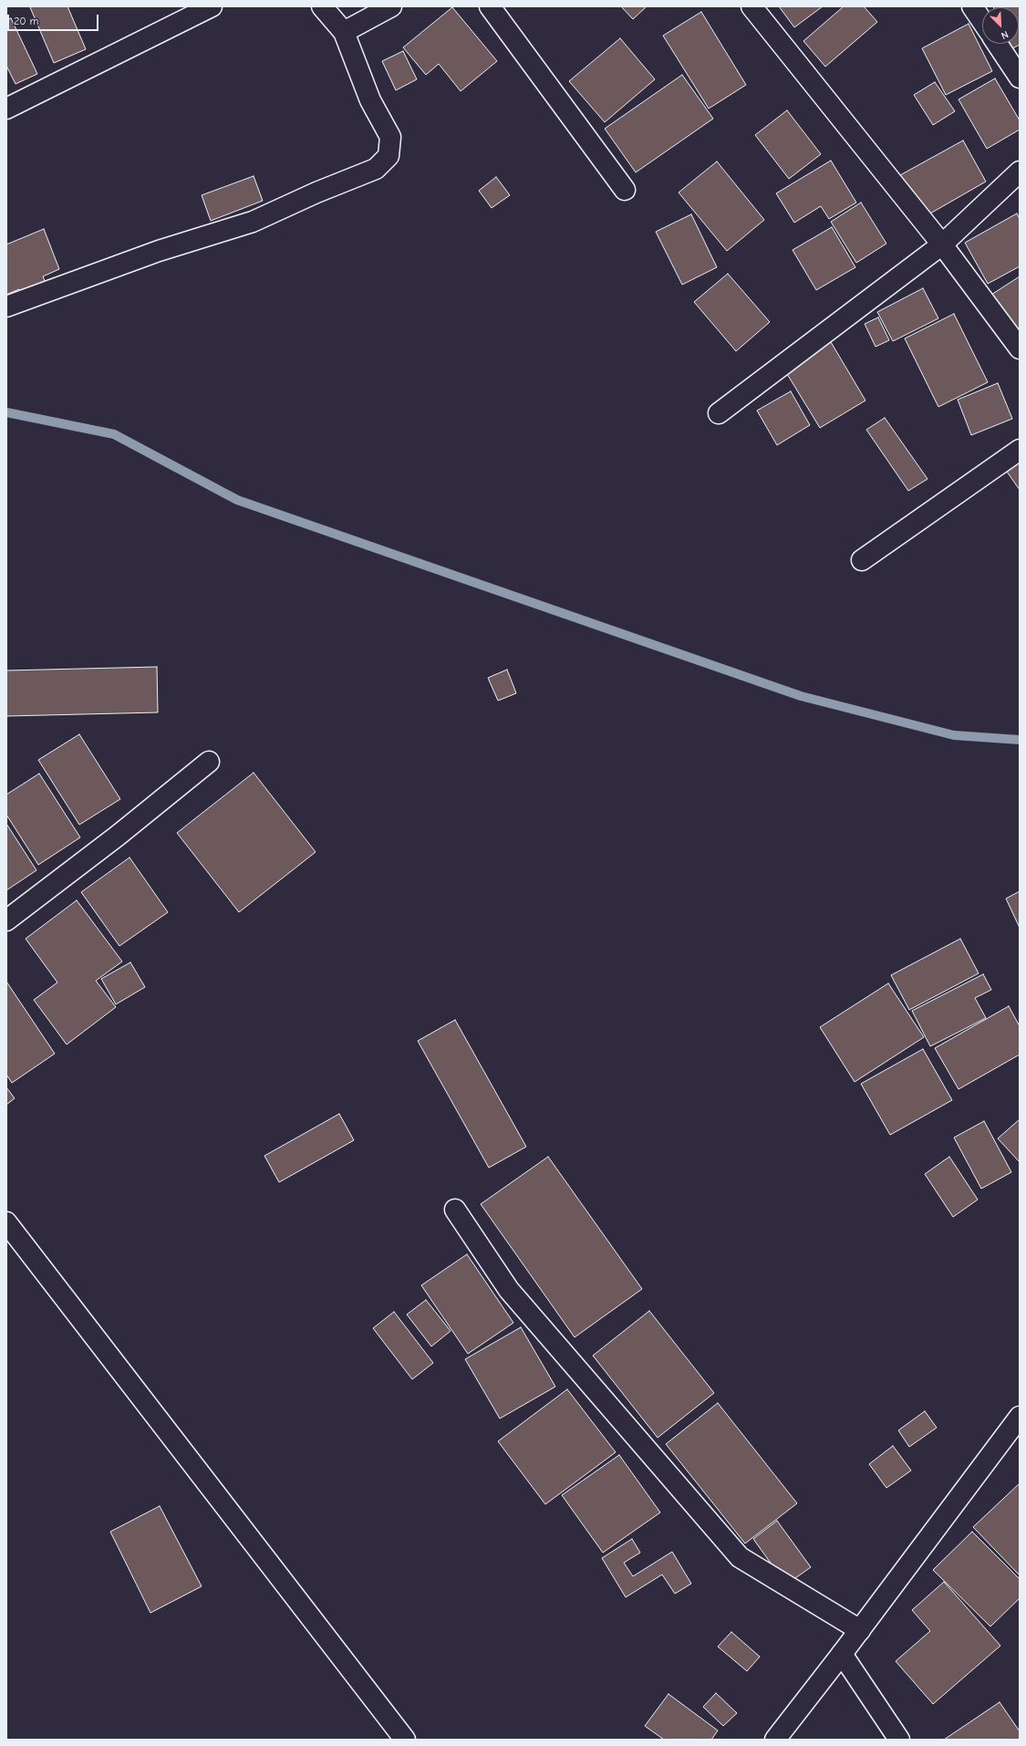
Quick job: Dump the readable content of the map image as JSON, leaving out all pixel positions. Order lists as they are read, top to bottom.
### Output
{
  "scale_bar": "20 m",
  "north": "bottom right"
}
